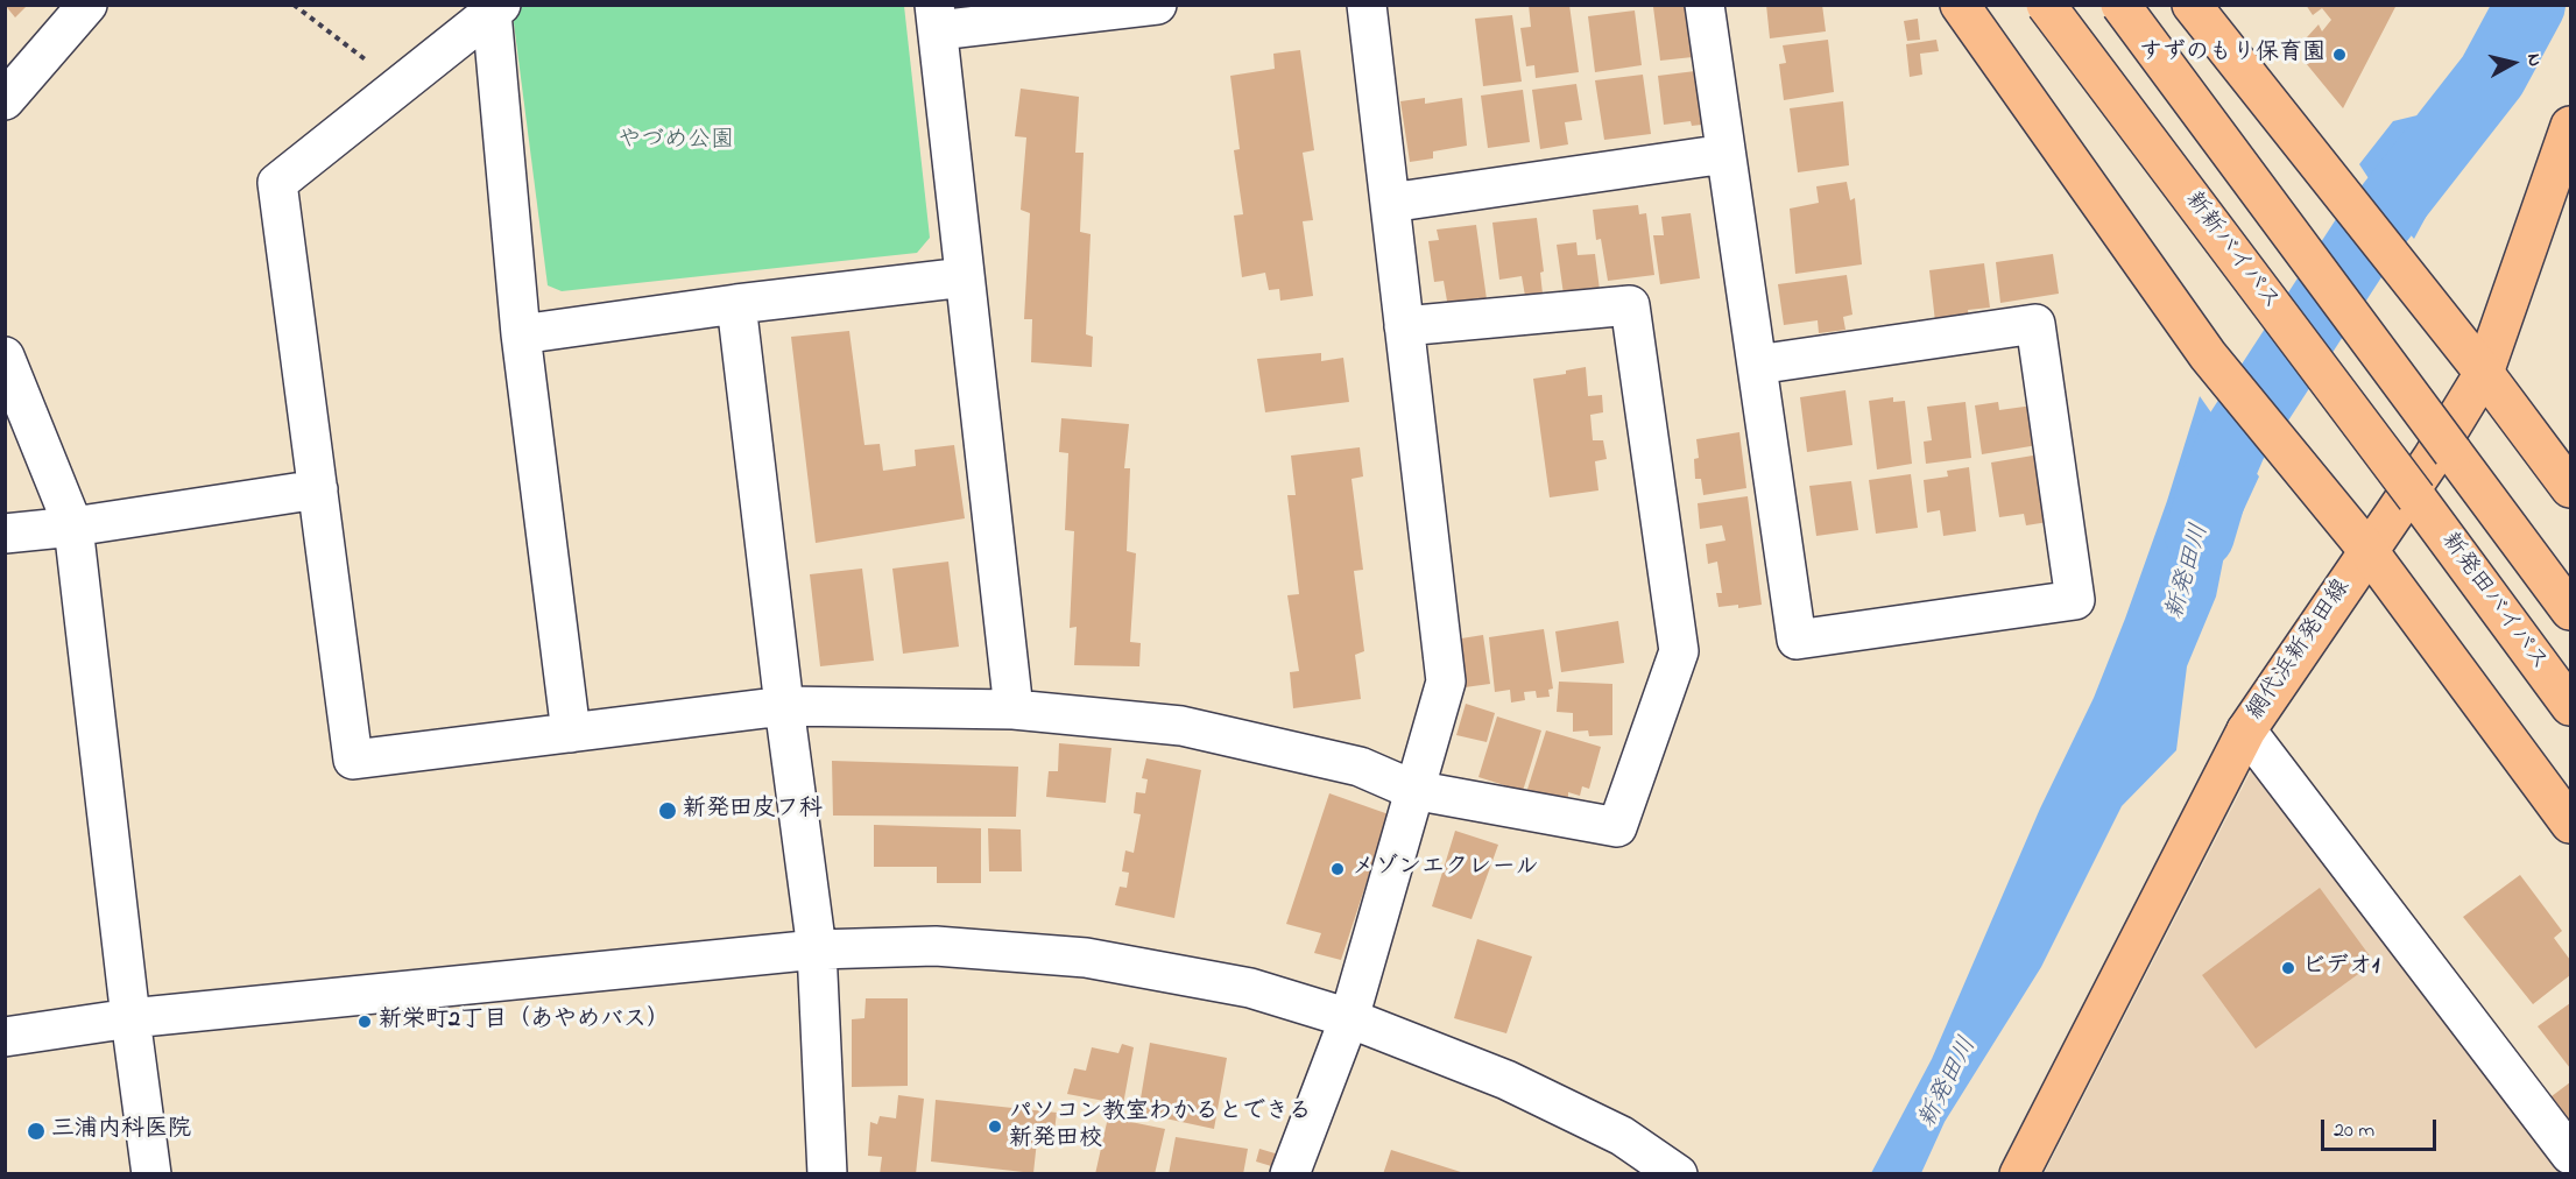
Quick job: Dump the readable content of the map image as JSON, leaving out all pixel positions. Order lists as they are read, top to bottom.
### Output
{
  "streets": {
    "main road": ["新新バイパス", "新発田バイパス", "網代浜新発田線"]
  },
  "crossings": [
    ["新新バイパス", "新発田バイパス"]
  ],
  "water": ["新発田川"],
  "parks": ["やづめ公園"],
  "places": [
    "すずのもり保育園",
    "新発田皮フ科",
    "メゾンエクレール",
    "ビデオ1",
    "新栄町2丁目（あやめバス）",
    "パソコン教室わかるとできる 新発田校",
    "三浦内科医院"
  ],
  "scale_bar": "20 m",
  "north": "right"
}
